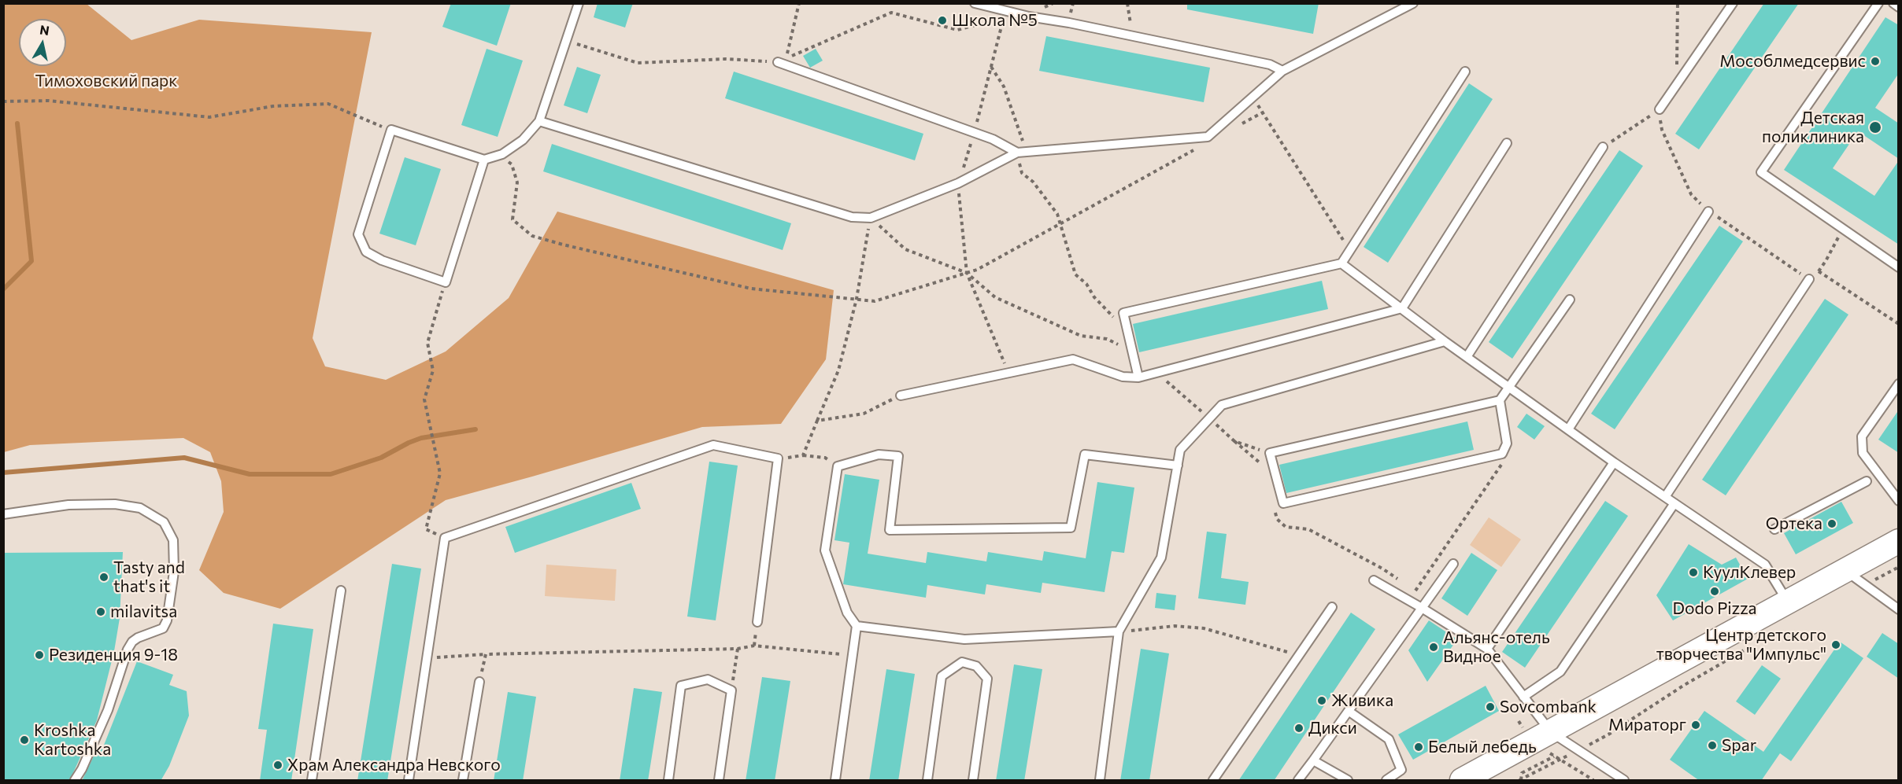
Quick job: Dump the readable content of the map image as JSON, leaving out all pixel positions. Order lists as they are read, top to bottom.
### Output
{
  "parks": ["Тимоховский парк"],
  "places": [
    "Школа №5",
    "Мособлмедсервис",
    "Детская поликлиника",
    "Ортека",
    "КуулКлевер",
    "Tasty and that's it",
    "Dodo Pizza",
    "milavitsa",
    "Центр детского творчества \"Импульс\"",
    "Альянс-отель Видное",
    "Резиденция 9-18",
    "Живика",
    "Sovcombank",
    "Мираторг",
    "Дикси",
    "Kroshka Kartoshka",
    "Spar",
    "Белый лебедь",
    "Храм Александра Невского"
  ],
  "north": "top"
}
